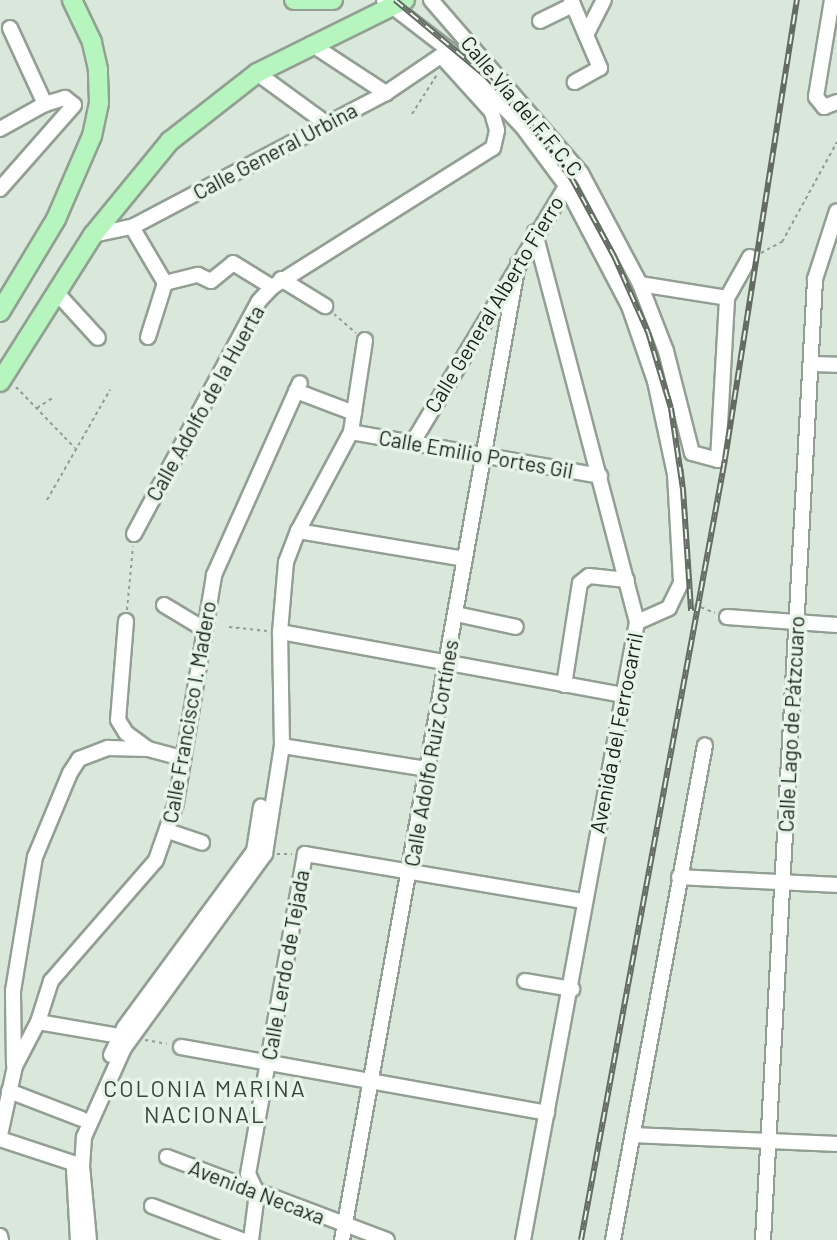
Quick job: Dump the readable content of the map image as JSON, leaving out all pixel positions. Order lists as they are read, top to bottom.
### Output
{
  "streets": {
    "street": [
      "Calle Vía del F.F.C.C",
      "Calle General Urbina",
      "Calle General Alberto Fierro",
      "Calle Adolfo de la Huerta",
      "Calle Emilio Portes Gil",
      "Calle Francisco I. Madero",
      "Calle Lago de Pátzcuaro",
      "Avenida del Ferrocarril",
      "Calle Adolfo Ruiz Cortínes",
      "Calle Lerdo de Tejada",
      "Avenida Necaxa"
    ]
  },
  "crossings": [
    ["Calle Vía del F.F.C.C", "Calle General Urbina"],
    ["Calle Vía del F.F.C.C", "Calle General Alberto Fierro"],
    ["Calle Vía del F.F.C.C", "Calle Adolfo de la Huerta"],
    ["Calle General Urbina", "Calle Adolfo de la Huerta"],
    ["Calle General Alberto Fierro", "Calle Emilio Portes Gil"],
    ["Calle General Alberto Fierro", "Avenida del Ferrocarril"],
    ["Calle General Alberto Fierro", "Calle Adolfo Ruiz Cortínes"],
    ["Calle Emilio Portes Gil", "Calle Francisco I. Madero"],
    ["Calle Emilio Portes Gil", "Avenida del Ferrocarril"],
    ["Calle Emilio Portes Gil", "Calle Adolfo Ruiz Cortínes"],
    ["Calle Adolfo Ruiz Cortínes", "Avenida Necaxa"],
    ["Calle Lerdo de Tejada", "Avenida Necaxa"]
  ],
  "districts": ["COLONIA MARINA NACIONAL"]
}
